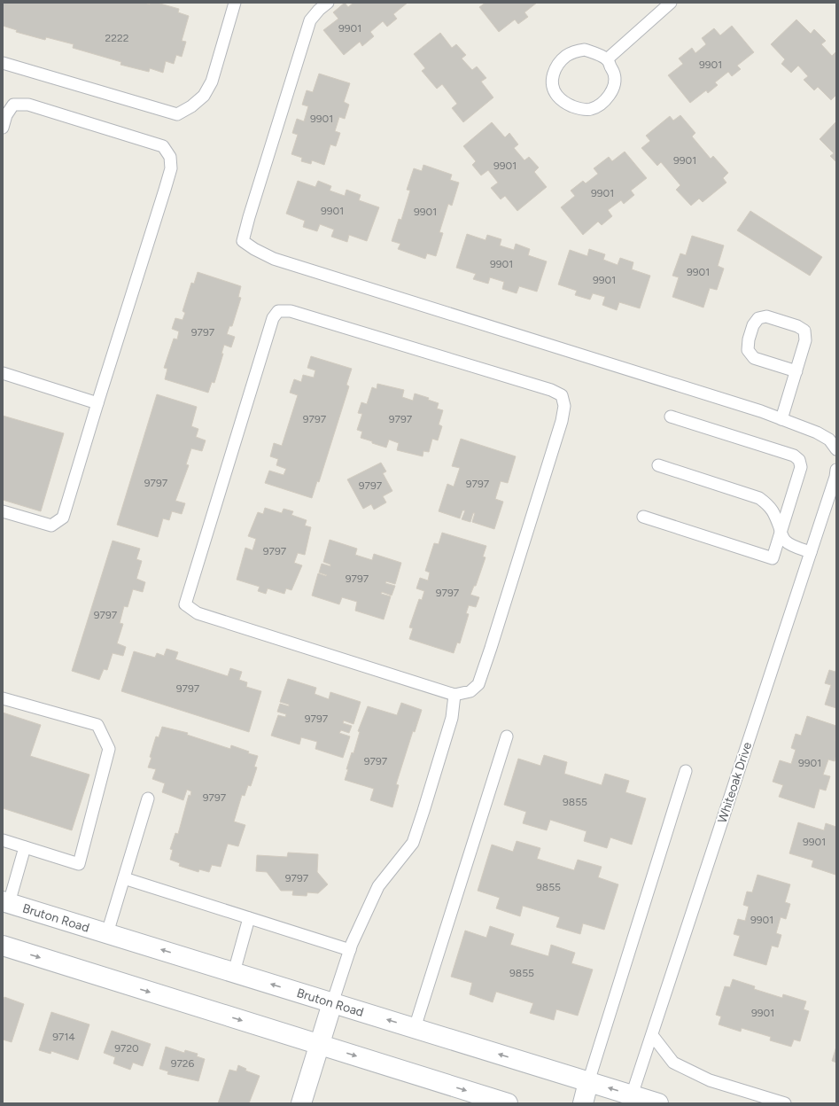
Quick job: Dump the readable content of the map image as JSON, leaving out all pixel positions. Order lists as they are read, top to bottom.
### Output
{
  "streets": {
    "main road": ["Bruton Road"],
    "lane": ["Whiteoak Drive"]
  },
  "crossings": [
    ["Whiteoak Drive", "Bruton Road"]
  ],
  "house_numbers": [
    "9901",
    "2222",
    "9901",
    "9901",
    "9901",
    "9901",
    "9901",
    "9901",
    "9901",
    "9901",
    "9901",
    "9901",
    "9797",
    "9797",
    "9797",
    "9797",
    "9797",
    "9797",
    "9797",
    "9797",
    "9797",
    "9797",
    "9797",
    "9797",
    "9797",
    "9901",
    "9797",
    "9855",
    "9901",
    "9797",
    "9855",
    "9901",
    "9855",
    "9901",
    "9714",
    "9720",
    "9726"
  ]
}
